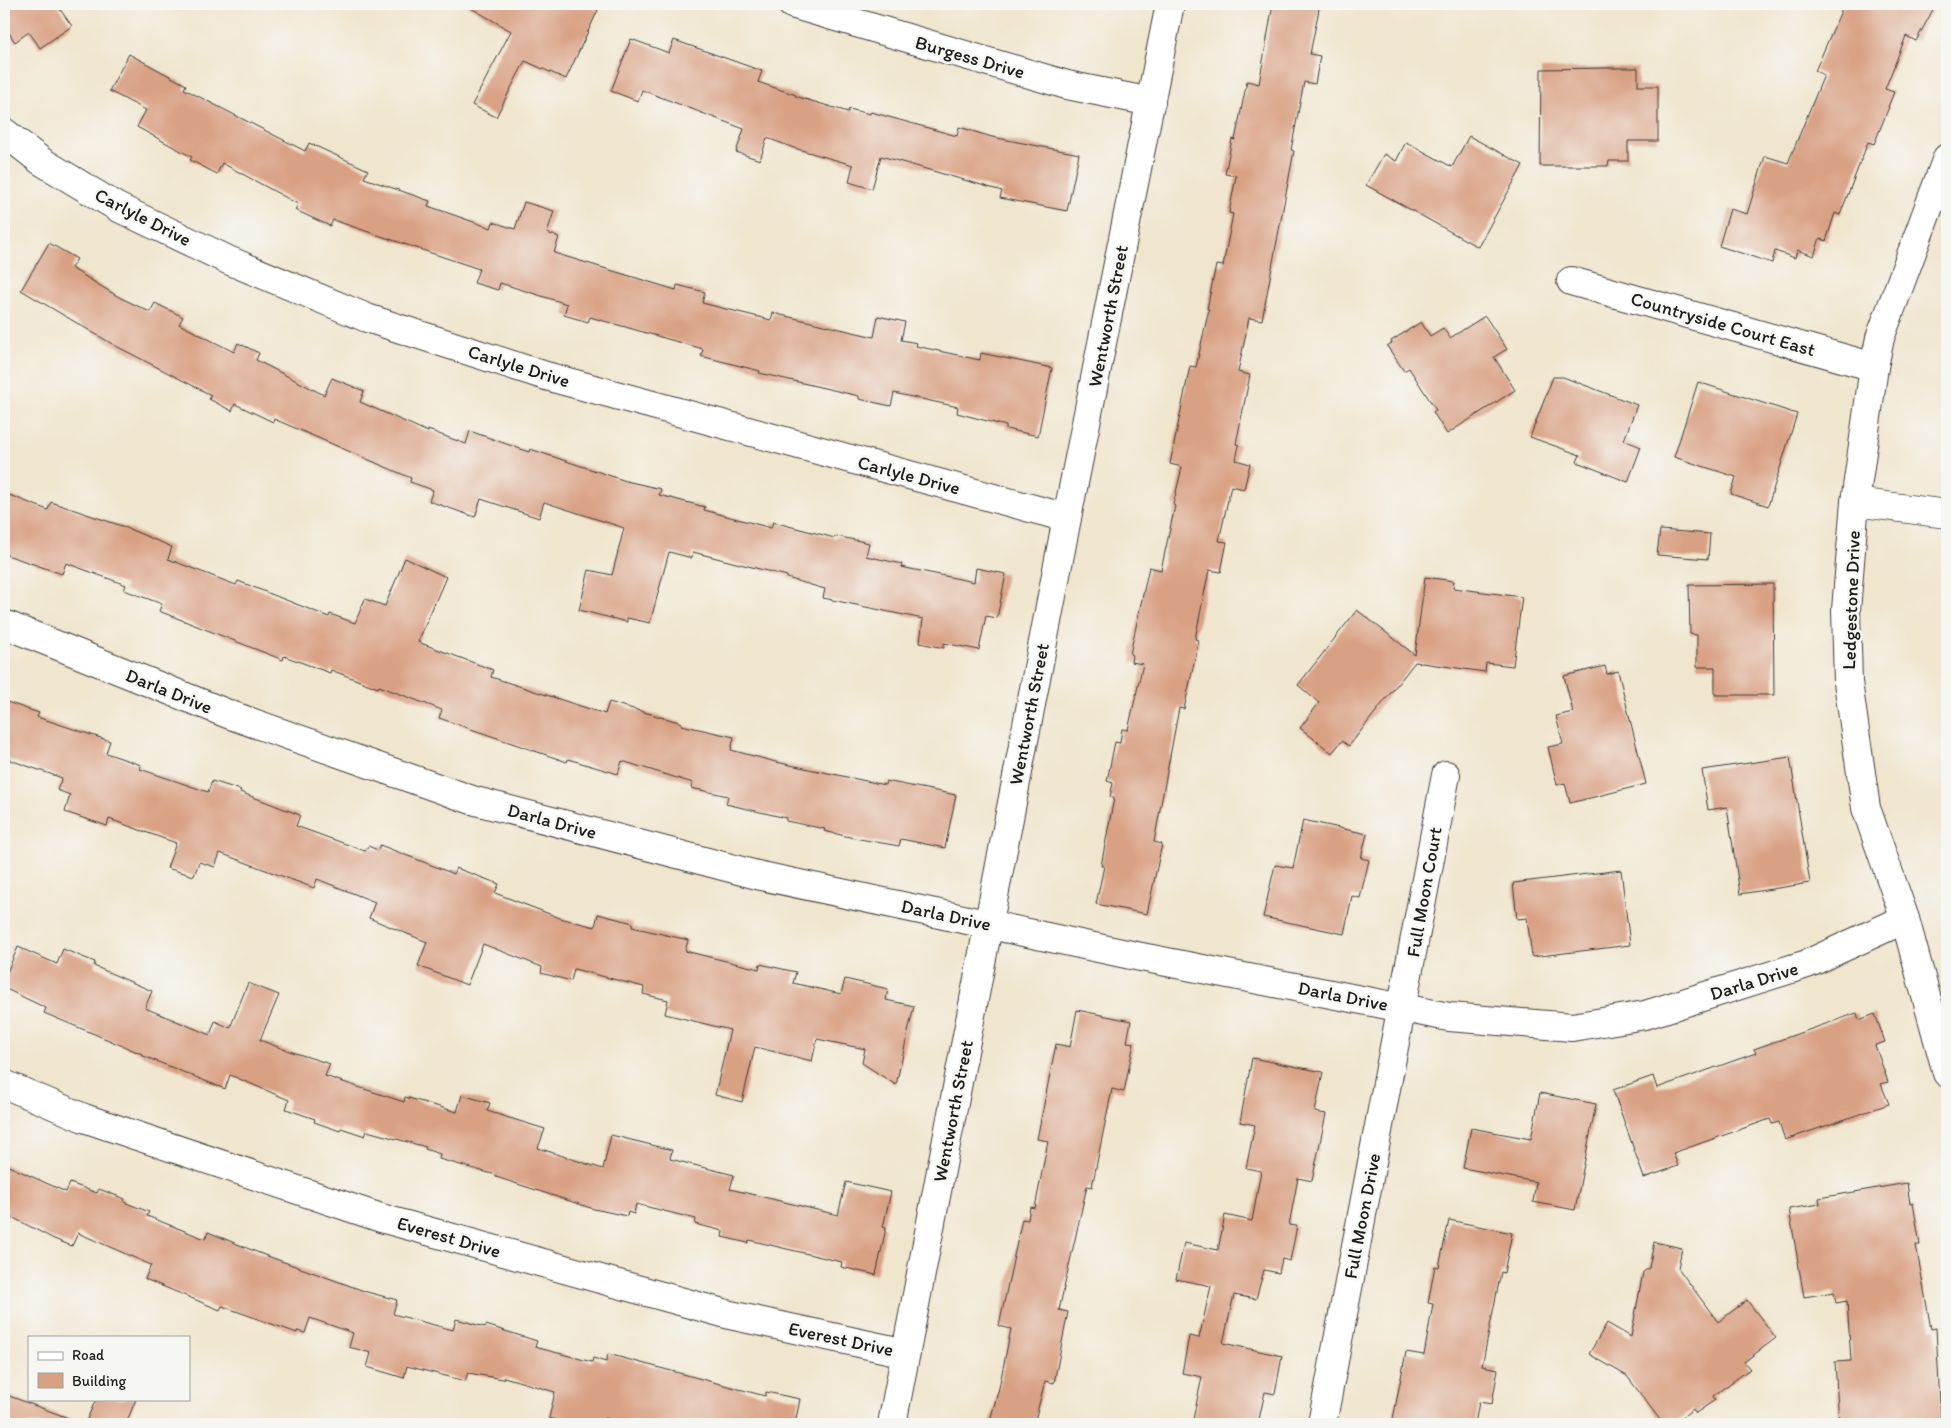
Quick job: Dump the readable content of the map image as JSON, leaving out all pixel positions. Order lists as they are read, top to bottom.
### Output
{
  "streets": {
    "street": [
      "Burgess Drive",
      "Carlyle Drive",
      "Wentworth Street",
      "Countryside Court East",
      "Ledgestone Drive",
      "Darla Drive",
      "Full Moon Court",
      "Full Moon Drive",
      "Everest Drive"
    ]
  },
  "crossings": [
    ["Burgess Drive", "Wentworth Street"],
    ["Carlyle Drive", "Wentworth Street"],
    ["Wentworth Street", "Darla Drive"],
    ["Wentworth Street", "Everest Drive"],
    ["Countryside Court East", "Ledgestone Drive"],
    ["Ledgestone Drive", "Darla Drive"],
    ["Darla Drive", "Full Moon Court"],
    ["Darla Drive", "Full Moon Drive"],
    ["Full Moon Court", "Full Moon Drive"]
  ],
  "legend": ["Road", "Building"]
}
